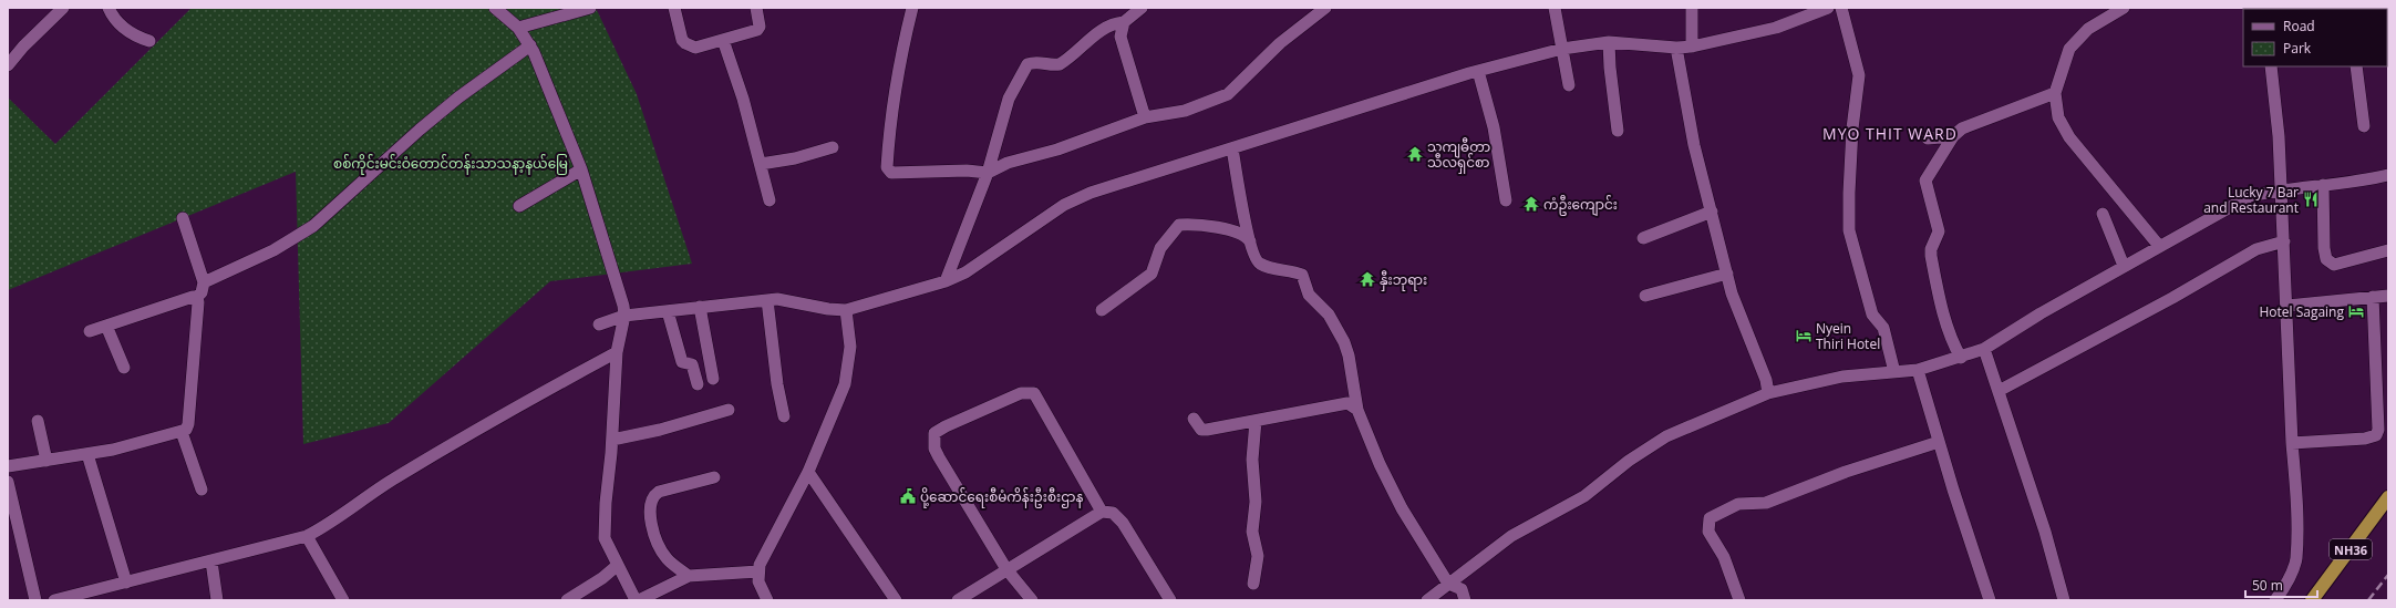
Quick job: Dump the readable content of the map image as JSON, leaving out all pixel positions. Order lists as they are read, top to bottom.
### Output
{
  "streets": {
    "highway": ["NH36"]
  },
  "districts": ["MYO THIT WARD"],
  "parks": ["စစ်ကိုင်းမင်းဝံတောင်တန်းသာသနာ့နယ်မြေ"],
  "places": {
    "temple": ["သကျဓီတာ သီလရှင်စာ", "ကံဦးကျောင်း", "နှီးဘုရား"],
    "restaurant": ["Lucky 7 Bar and Restaurant"],
    "hotel": ["Hotel Sagaing", "Nyein Thiri Hotel"],
    "public building": ["ပို့ဆောင်ရေးစီမံကိန်းဦးစီးဌာန"]
  },
  "legend": ["Road", "Park"],
  "scale_bar": "50 m"
}
